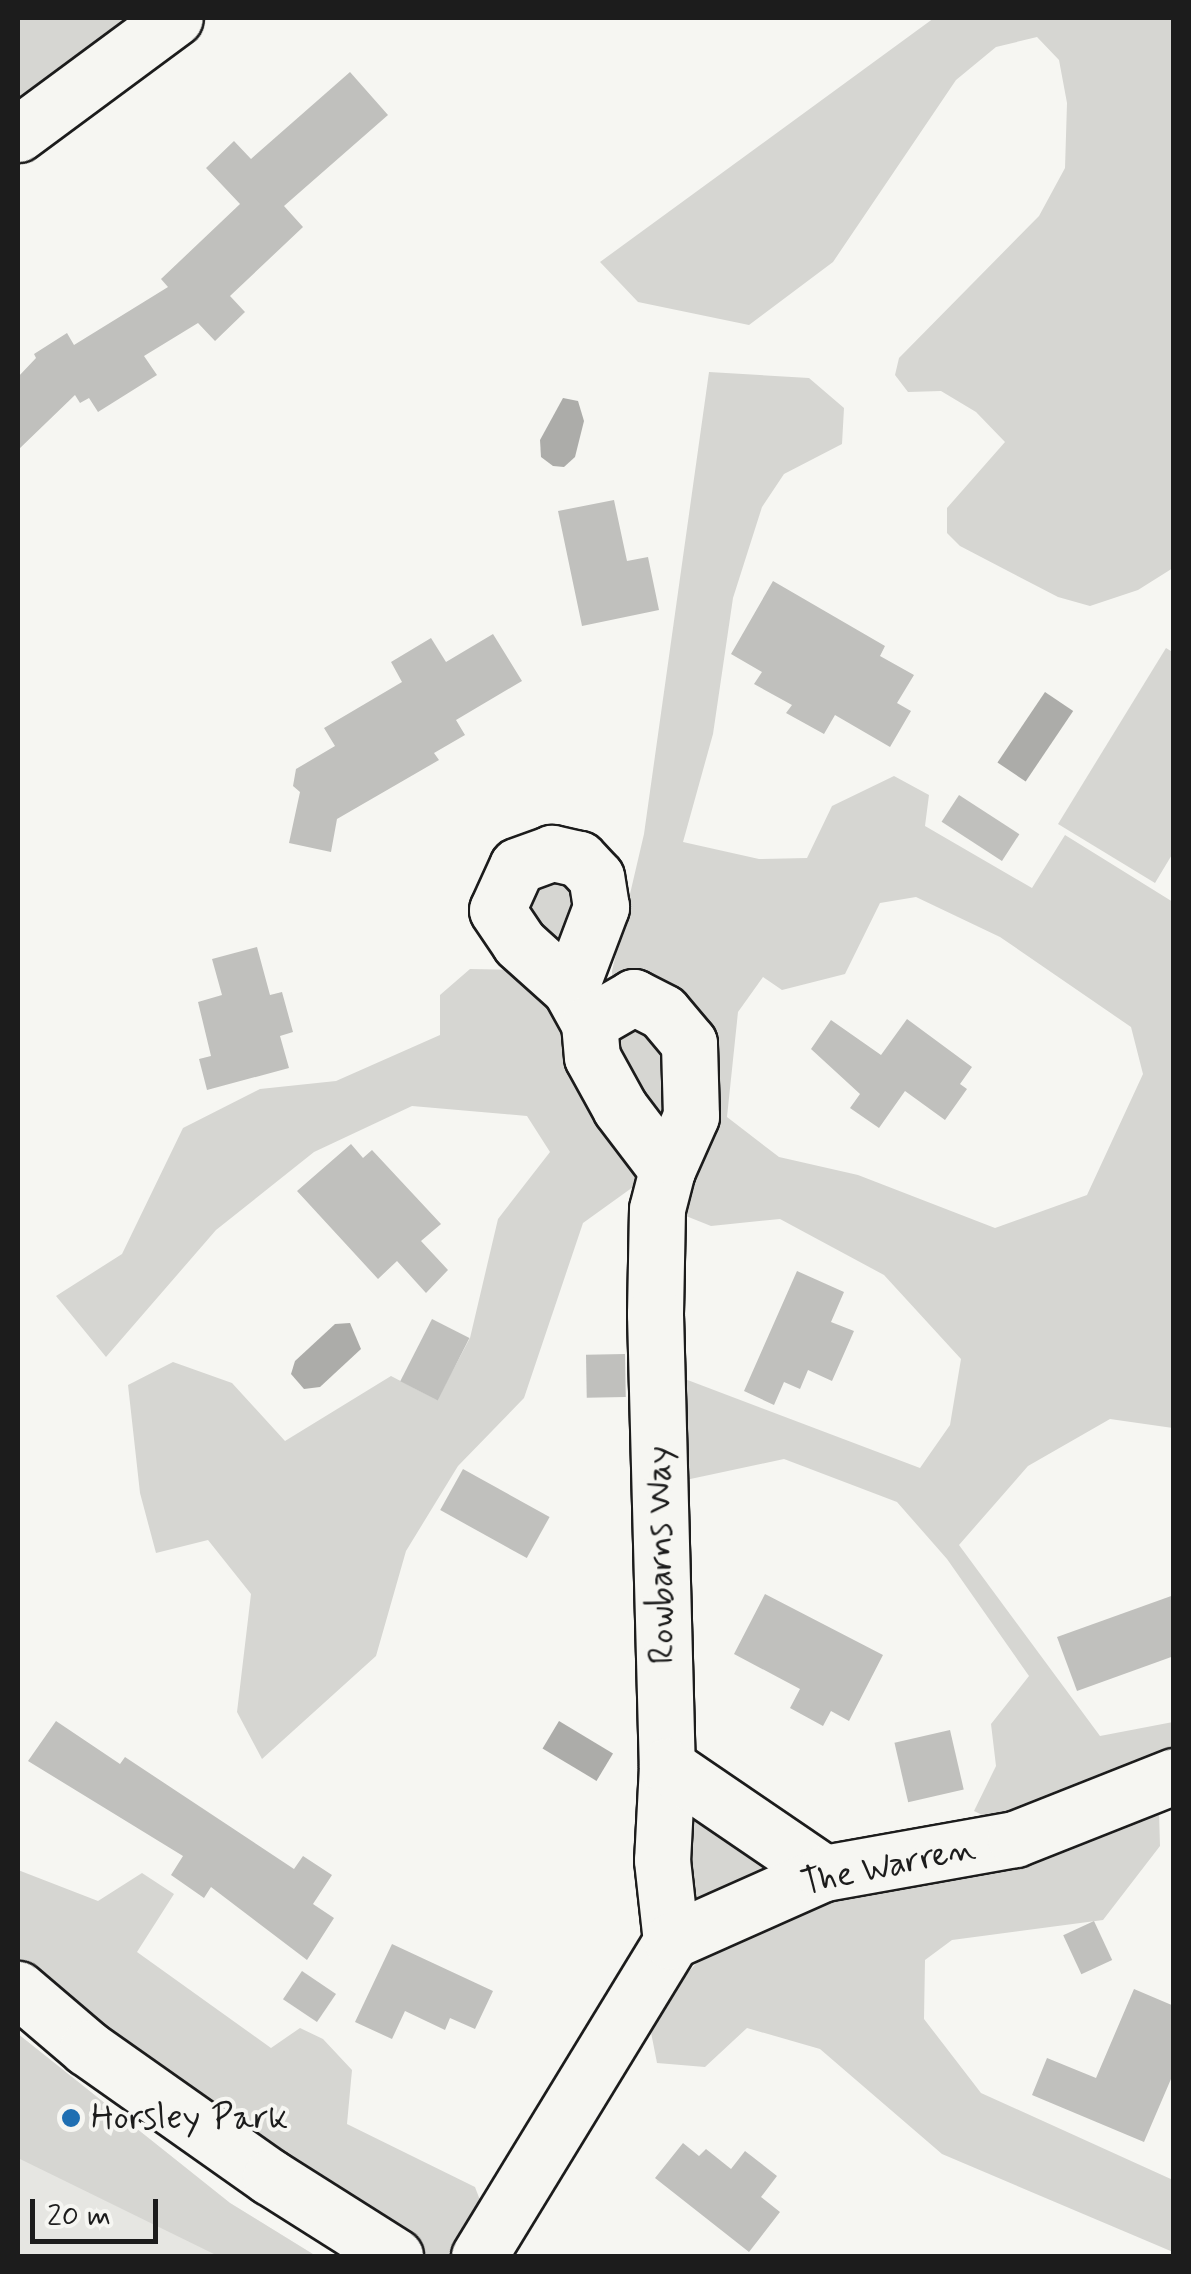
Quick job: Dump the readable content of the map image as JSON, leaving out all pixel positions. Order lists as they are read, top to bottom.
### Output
{
  "streets": {
    "street": ["Rowbarns Way", "The Warren"]
  },
  "crossings": [
    ["Rowbarns Way", "The Warren"]
  ],
  "places": ["Horsley Park"],
  "scale_bar": "20 m"
}
